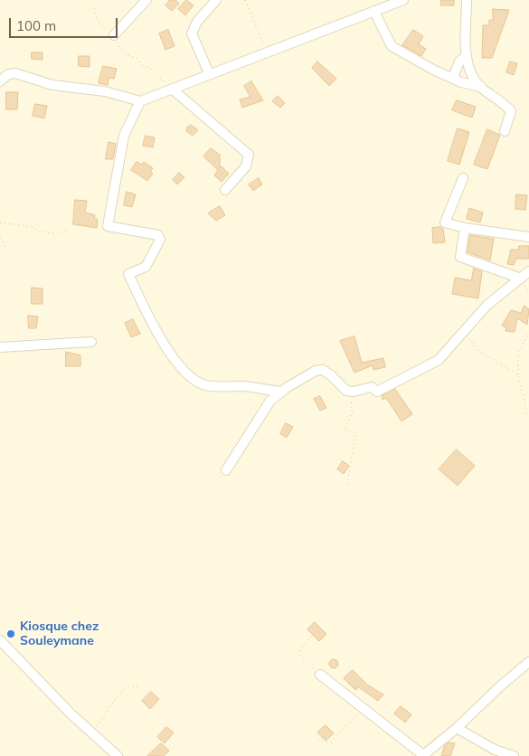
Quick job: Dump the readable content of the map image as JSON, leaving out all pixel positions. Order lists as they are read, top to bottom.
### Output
{
  "places": ["Kiosque chez Souleymane"],
  "scale_bar": "100 m"
}
